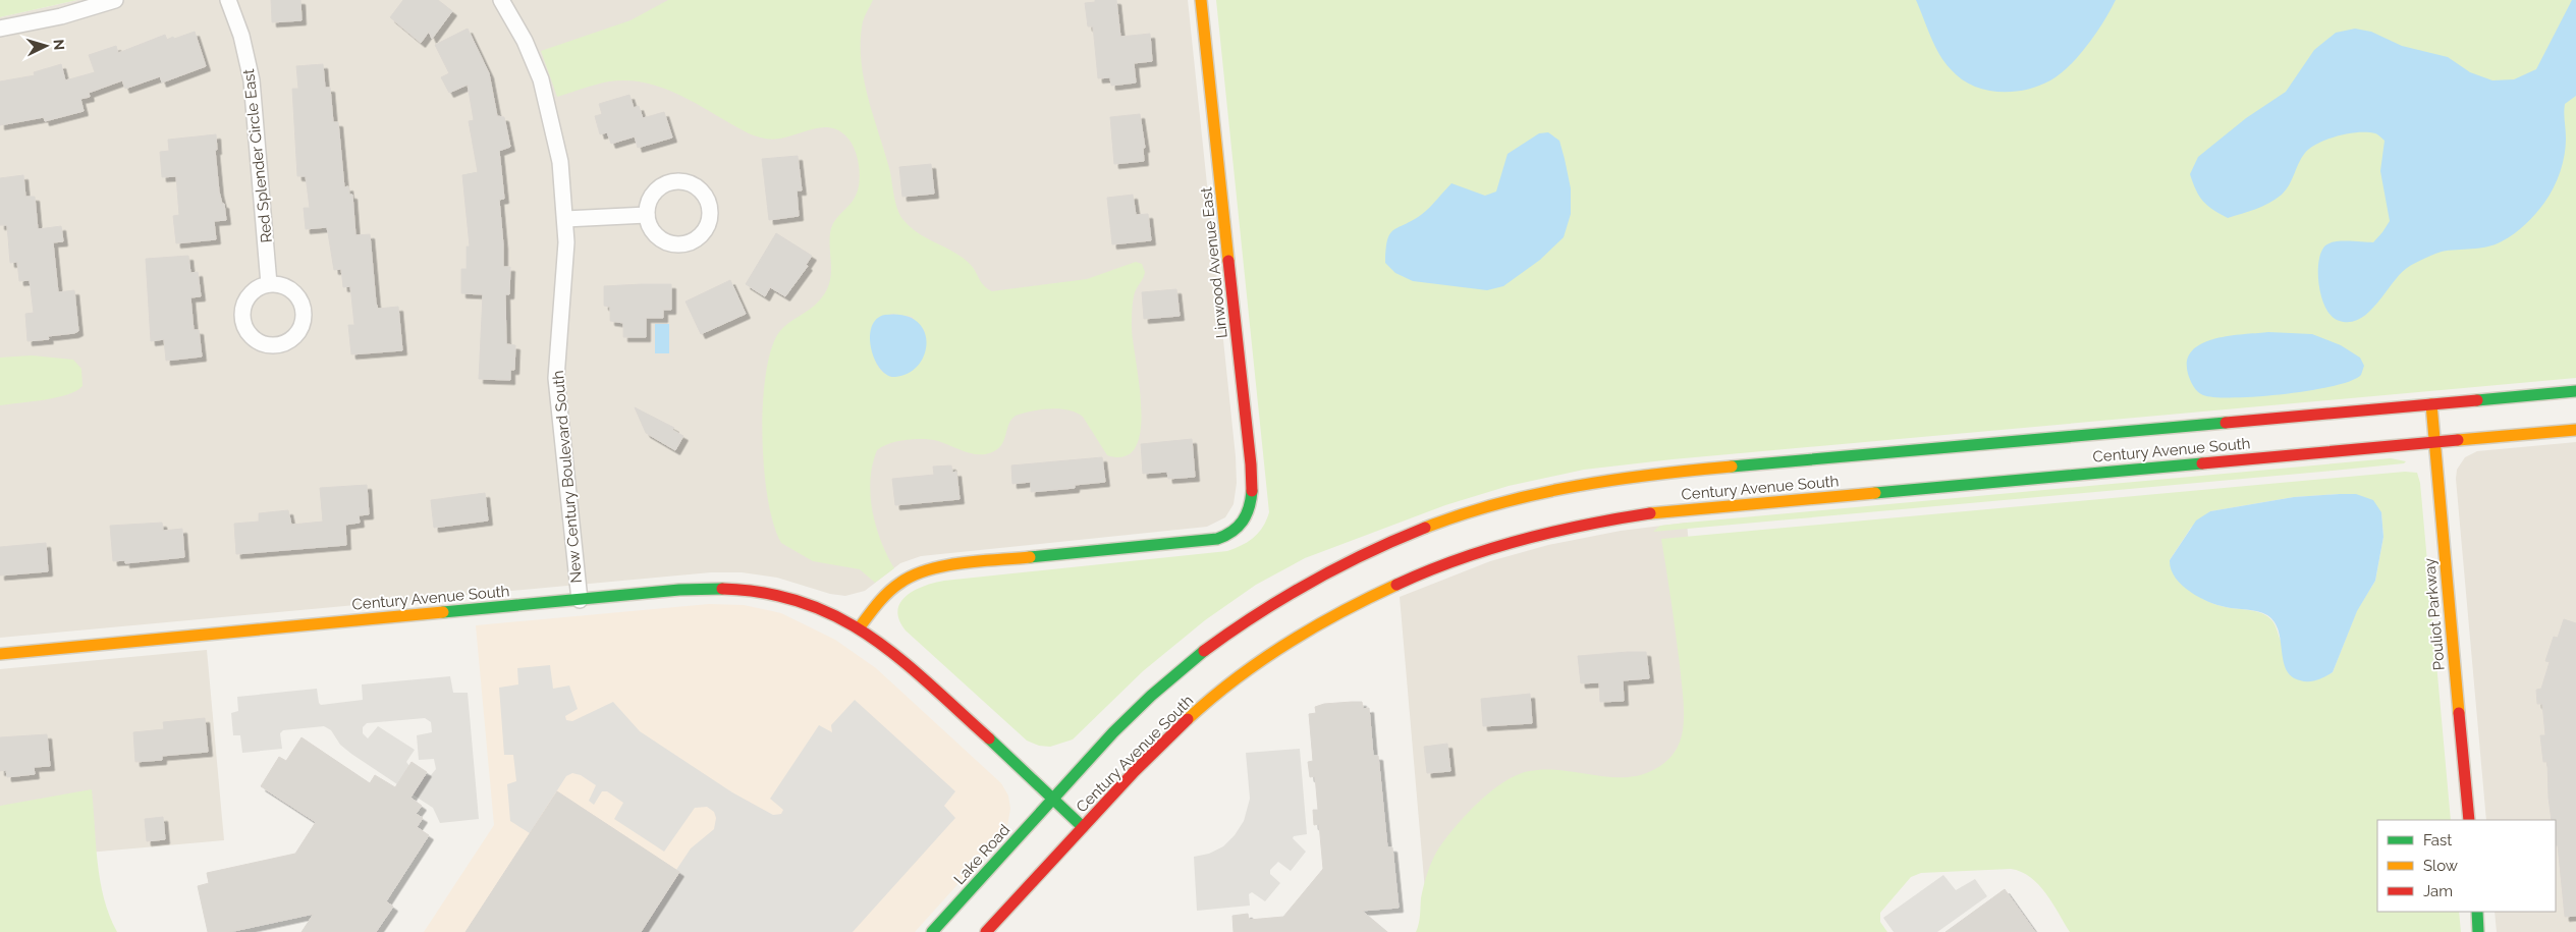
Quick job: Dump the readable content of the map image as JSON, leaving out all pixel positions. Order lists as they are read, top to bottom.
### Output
{
  "streets": {
    "main road": [
      "Linwood Avenue East",
      "Century Avenue South",
      "Pouliot Parkway",
      "Lake Road"
    ],
    "street": ["Red Splender Circle East", "New Century Boulevard South"]
  },
  "crossings": [
    ["Linwood Avenue East", "Century Avenue South"],
    ["Century Avenue South", "New Century Boulevard South"],
    ["Century Avenue South", "Pouliot Parkway"],
    ["Century Avenue South", "Lake Road"]
  ],
  "legend": ["Fast", "Slow", "Jam"],
  "north": "right"
}
